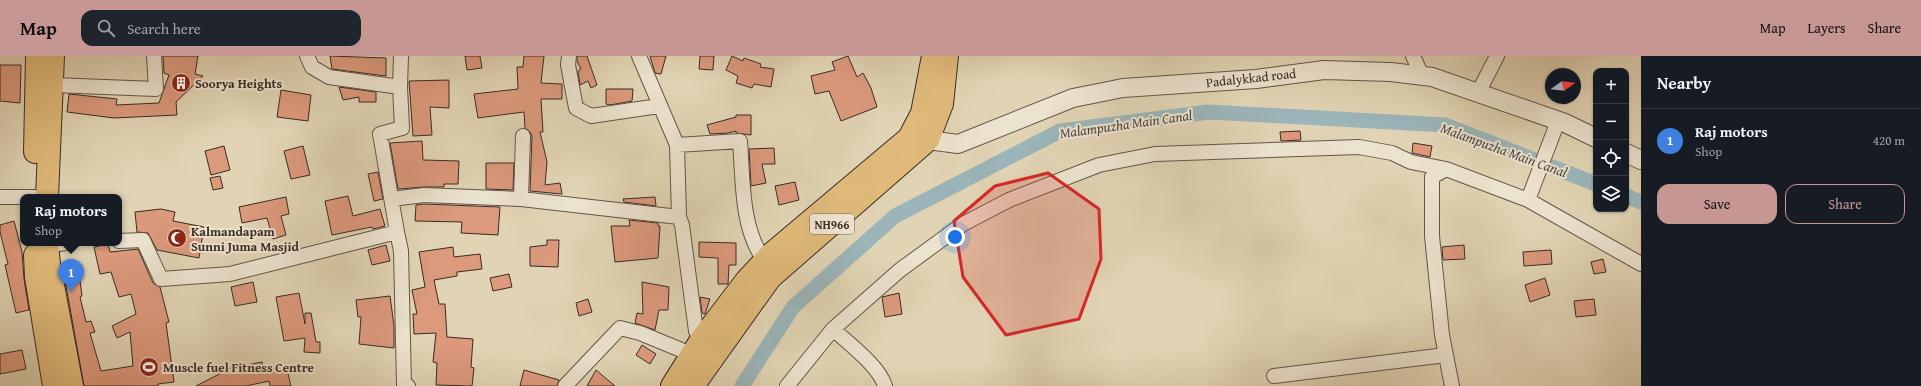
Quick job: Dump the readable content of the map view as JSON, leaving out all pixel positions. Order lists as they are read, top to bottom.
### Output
{
  "streets": {
    "main road": ["NH966"],
    "street": ["Padalykkad road"]
  },
  "crossings": [
    ["Padalykkad road", "NH966"]
  ],
  "water": ["Malampuzha Main Canal"],
  "places": {
    "building": ["Soorya Heights"],
    "mosque": ["Kalmandapam Sunni Juma Masjid"],
    "sports": ["Muscle fuel Fitness Centre"]
  },
  "north": "right",
  "page": {
    "header": "Map",
    "search": "Search here",
    "nav": ["Map", "Layers", "Share"],
    "heading": "Nearby",
    "map_buttons": ["+", "−"],
    "list": [
      {
        "mark": "1",
        "name": "Raj motors",
        "note": "Shop",
        "value": "420 m"
      }
    ],
    "buttons": ["Save", "Share"],
    "popup": ["Raj motors", "Shop"],
    "pins": "1"
  }
}
